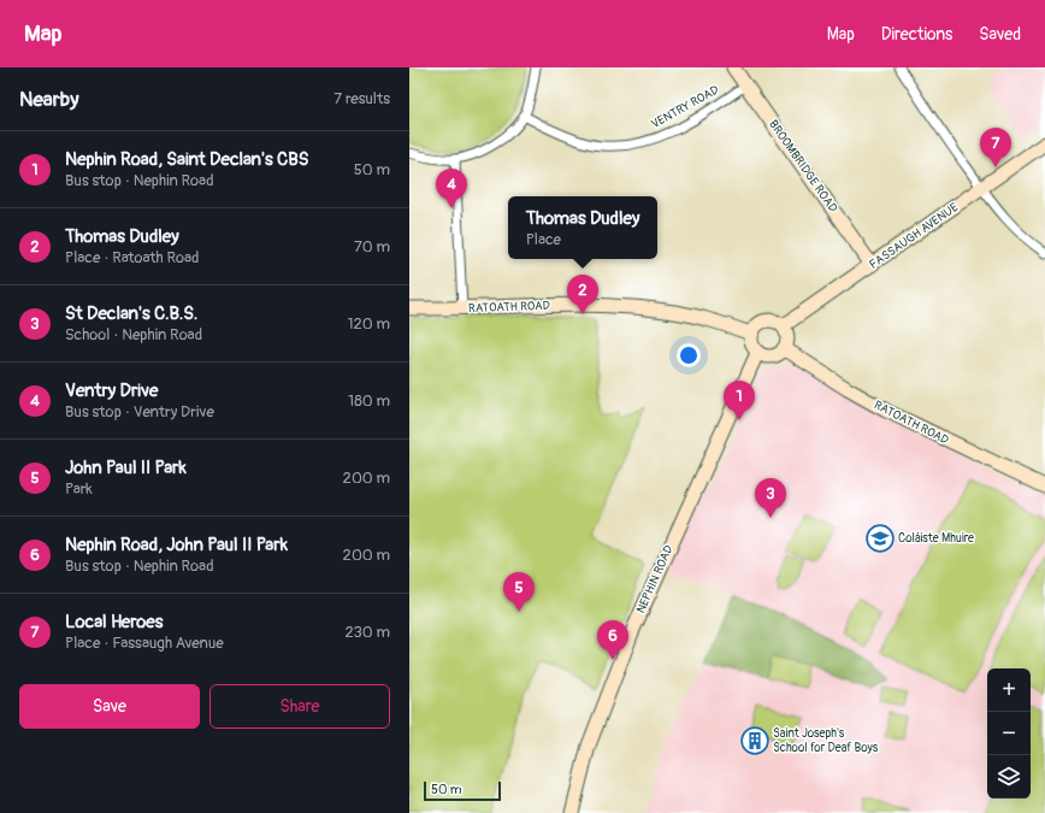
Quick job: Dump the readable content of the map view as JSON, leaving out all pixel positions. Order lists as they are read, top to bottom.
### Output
{
  "streets": {
    "street": [
      "VENTRY ROAD",
      "BROOMBRIDGE ROAD",
      "FASSAUGH AVENUE",
      "RATOATH ROAD",
      "NEPHIN ROAD"
    ]
  },
  "crossings": [
    ["VENTRY ROAD", "BROOMBRIDGE ROAD"],
    ["BROOMBRIDGE ROAD", "FASSAUGH AVENUE"],
    ["FASSAUGH AVENUE", "RATOATH ROAD"],
    ["FASSAUGH AVENUE", "NEPHIN ROAD"],
    ["RATOATH ROAD", "NEPHIN ROAD"]
  ],
  "places": {
    "school or university": ["Coláiste Mhuire"],
    "building": ["Saint Joseph's School for Deaf Boys"]
  },
  "scale_bar": "50 m",
  "page": {
    "header": "Map",
    "nav": ["Map", "Directions", "Saved"],
    "heading": ["Nearby", "7 results"],
    "pins": [
      "7",
      "4",
      "2",
      "1",
      "3",
      "5",
      "6"
    ],
    "list": [
      {
        "mark": "1",
        "name": "Nephin Road, Saint Declan's CBS",
        "note": "Bus stop · Nephin Road",
        "value": "50 m"
      },
      {
        "mark": "2",
        "name": "Thomas Dudley",
        "note": "Place · Ratoath Road",
        "value": "70 m"
      },
      {
        "mark": "3",
        "name": "St Declan's C.B.S.",
        "note": "School · Nephin Road",
        "value": "120 m"
      },
      {
        "mark": "4",
        "name": "Ventry Drive",
        "note": "Bus stop · Ventry Drive",
        "value": "180 m"
      },
      {
        "mark": "5",
        "name": "John Paul II Park",
        "note": "Park",
        "value": "200 m"
      },
      {
        "mark": "6",
        "name": "Nephin Road, John Paul II Park",
        "note": "Bus stop · Nephin Road",
        "value": "200 m"
      },
      {
        "mark": "7",
        "name": "Local Heroes",
        "note": "Place · Fassaugh Avenue",
        "value": "230 m"
      }
    ],
    "popup": ["Thomas Dudley", "Place"],
    "map_buttons": ["+", "−"],
    "buttons": ["Save", "Share"],
    "scale": "50 m"
  }
}
